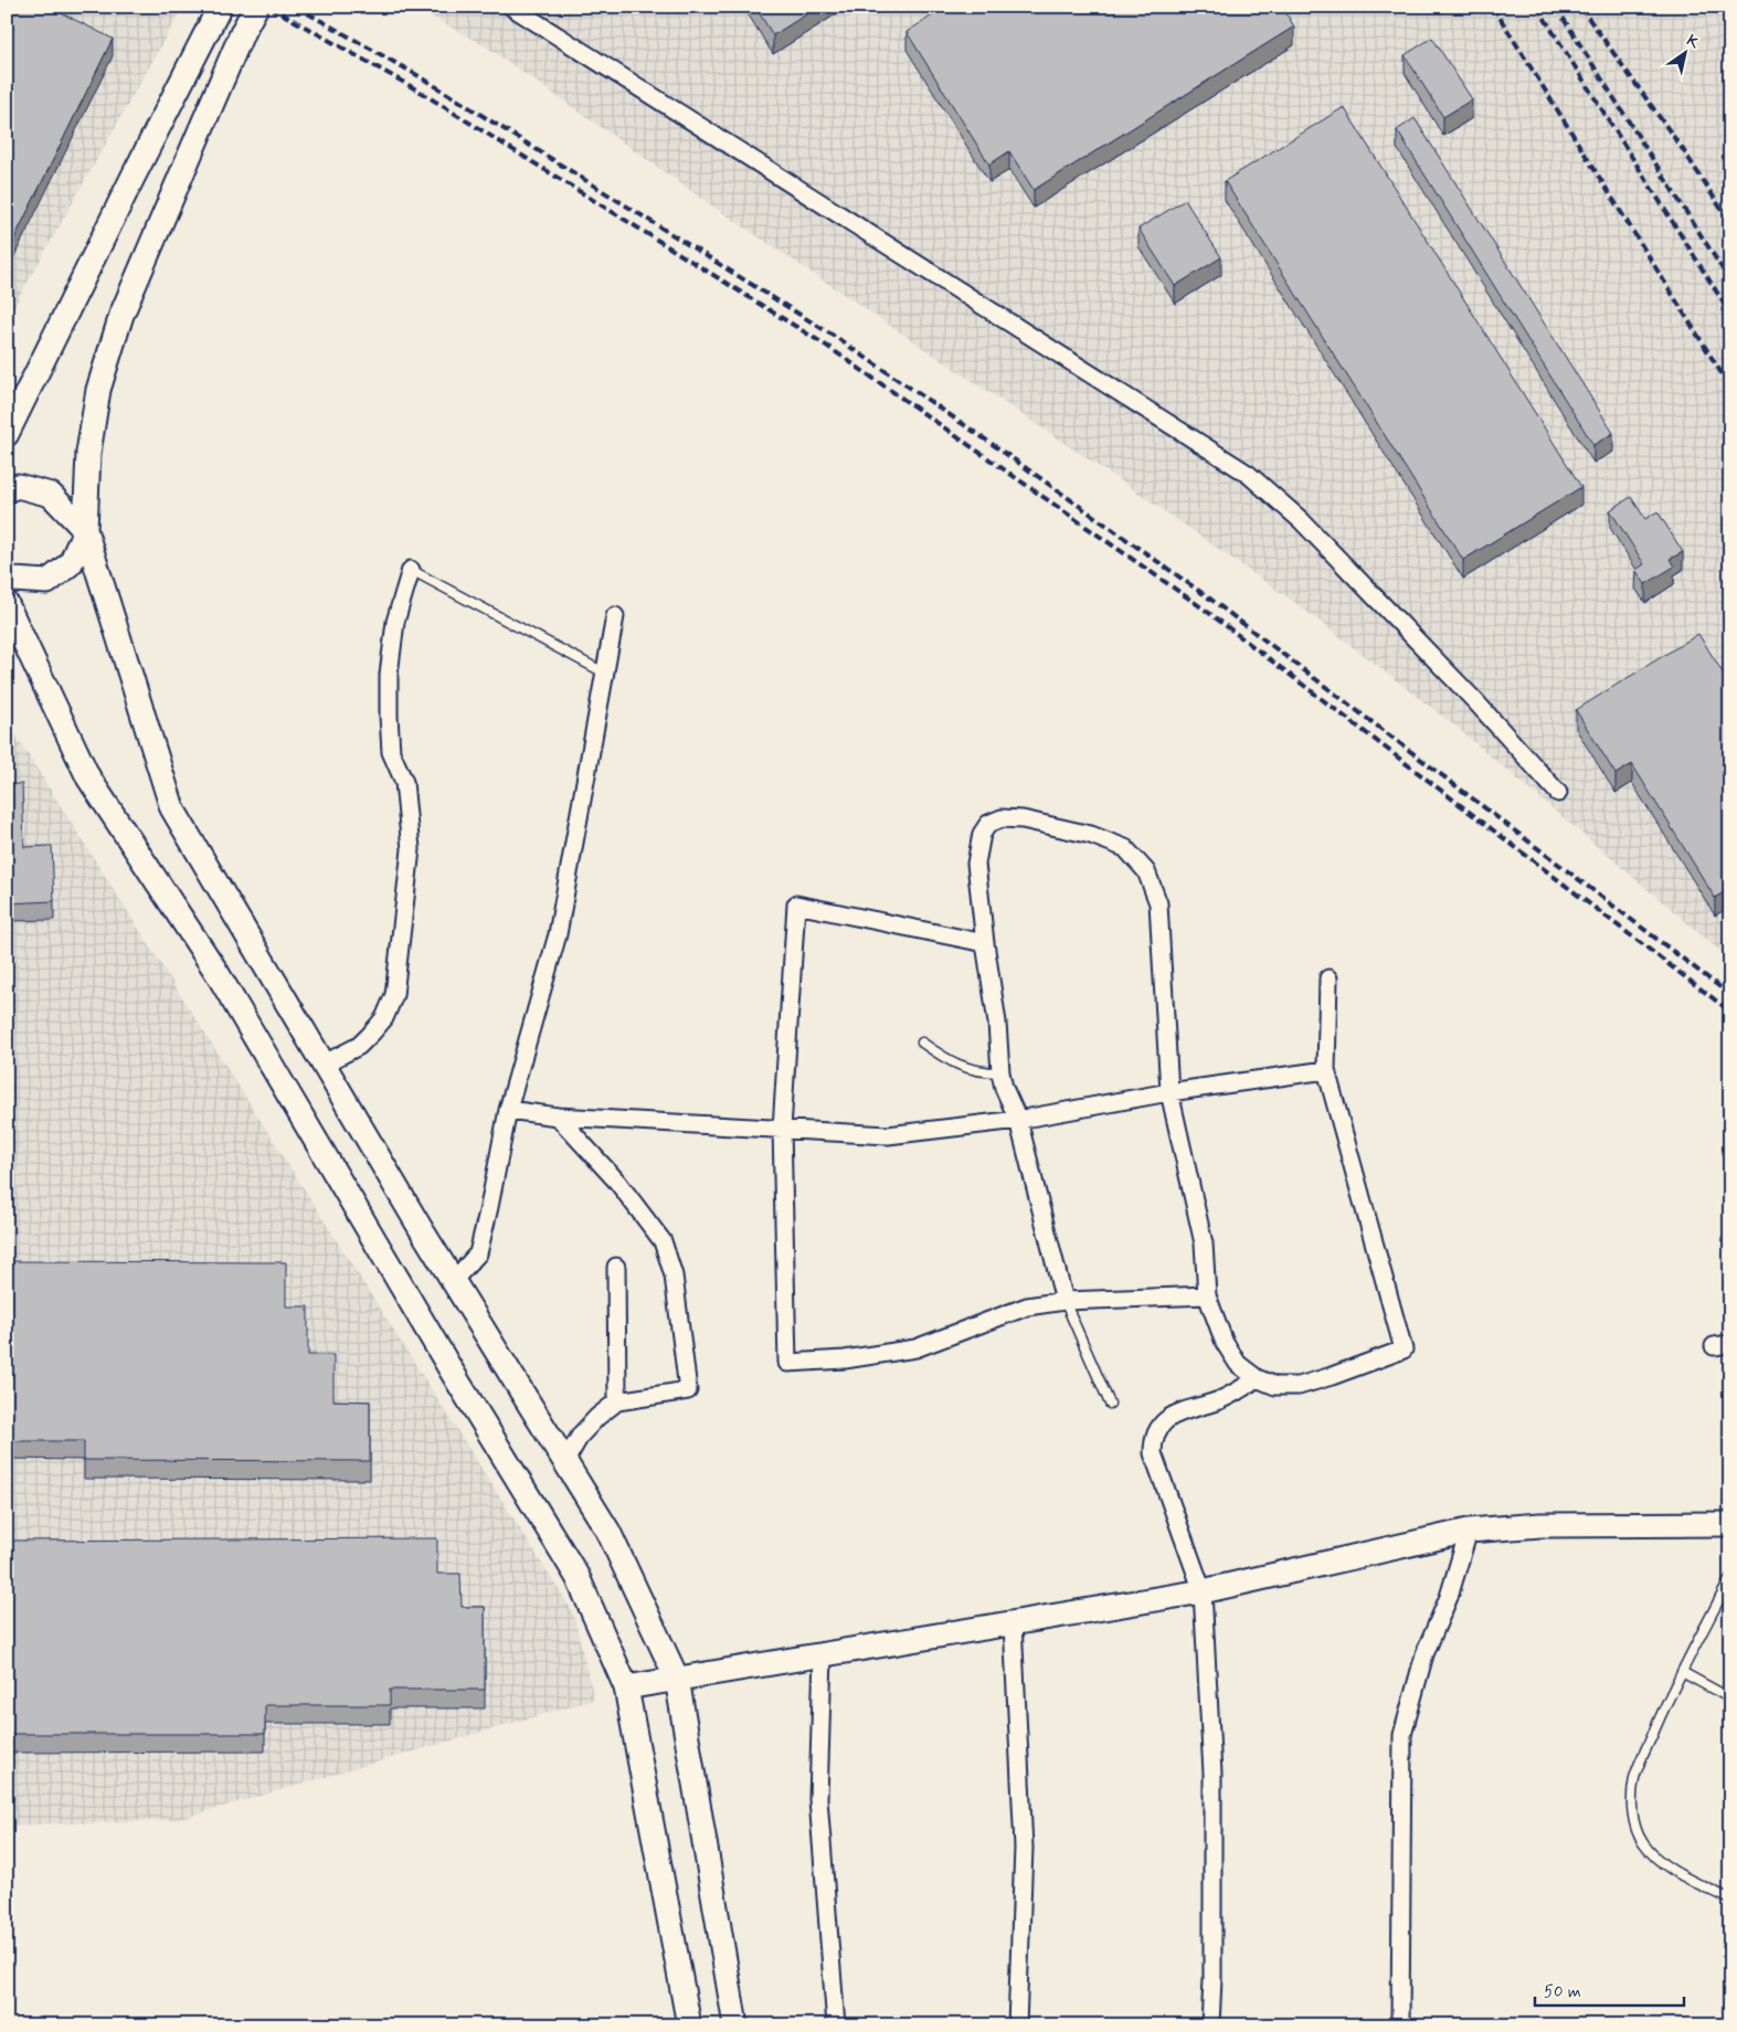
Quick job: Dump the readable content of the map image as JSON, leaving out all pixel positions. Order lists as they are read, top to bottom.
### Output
{
  "scale_bar": "50 m",
  "north": "top right"
}
